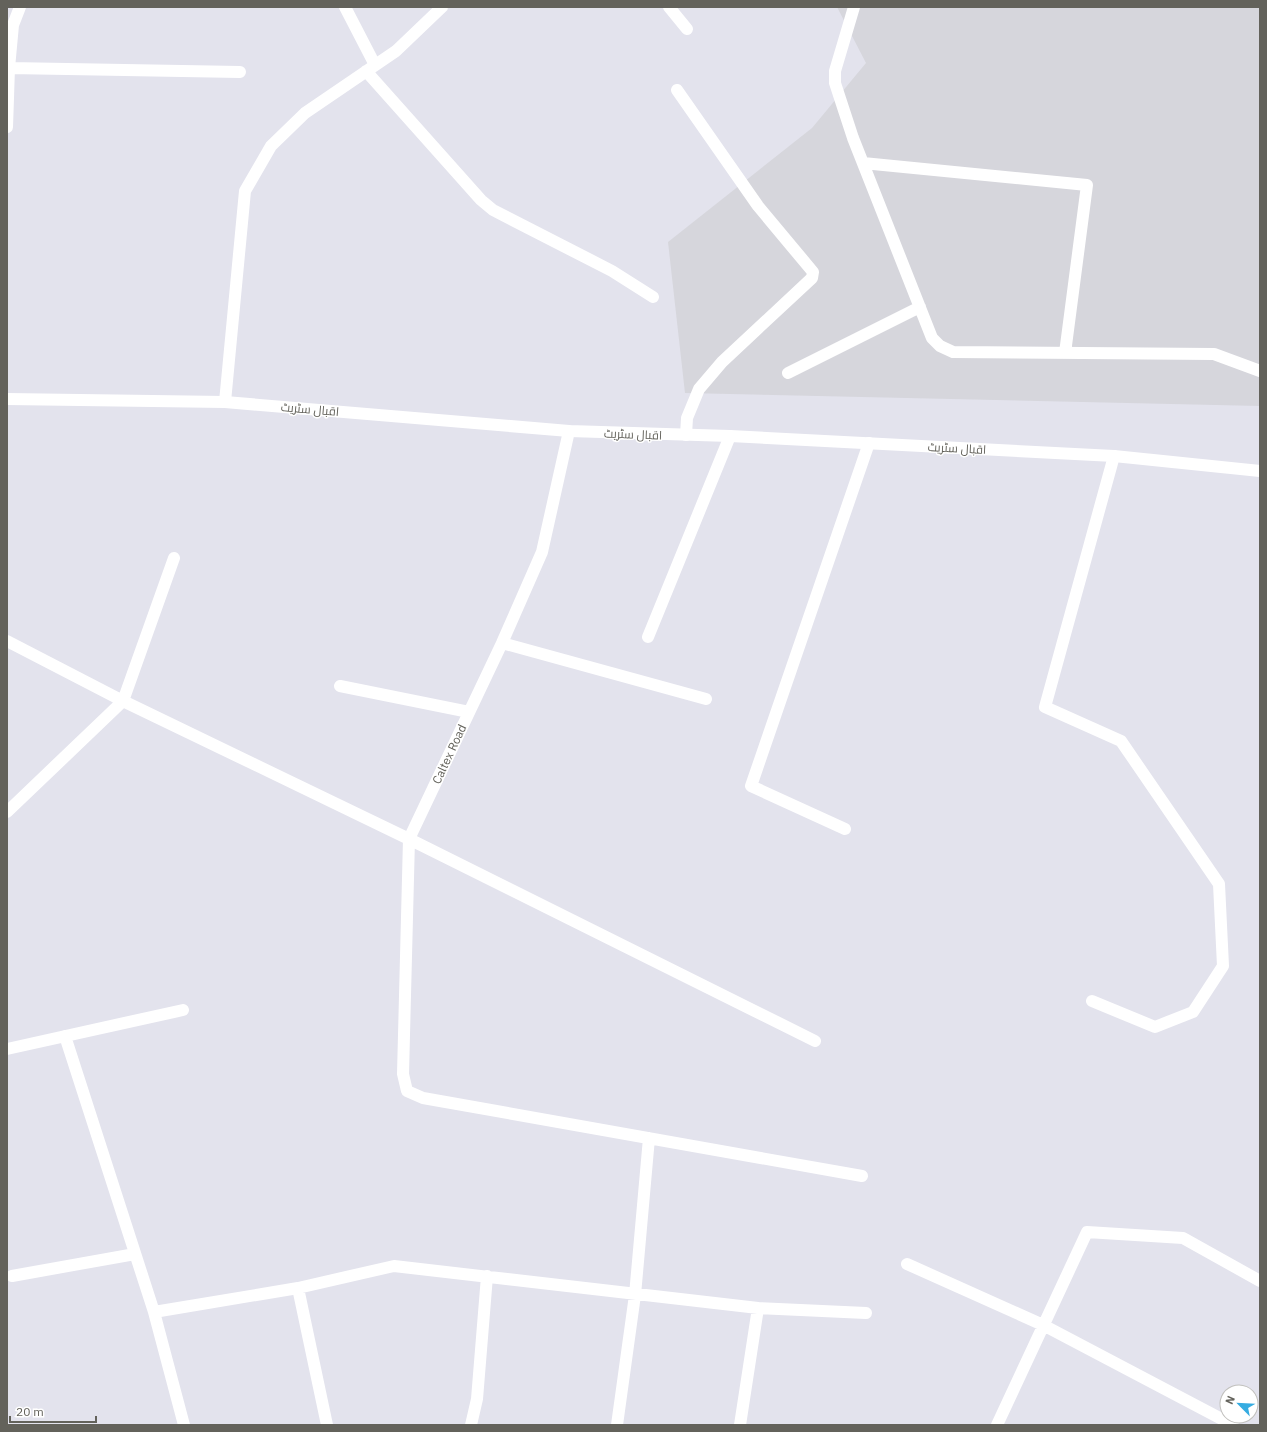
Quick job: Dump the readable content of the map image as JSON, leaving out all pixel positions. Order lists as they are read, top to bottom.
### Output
{
  "streets": {
    "street": ["اقبال سٹریٹ", "Caltex Road"]
  },
  "crossings": [
    ["اقبال سٹریٹ", "Caltex Road"]
  ],
  "scale_bar": "20 m",
  "north": "top left"
}
